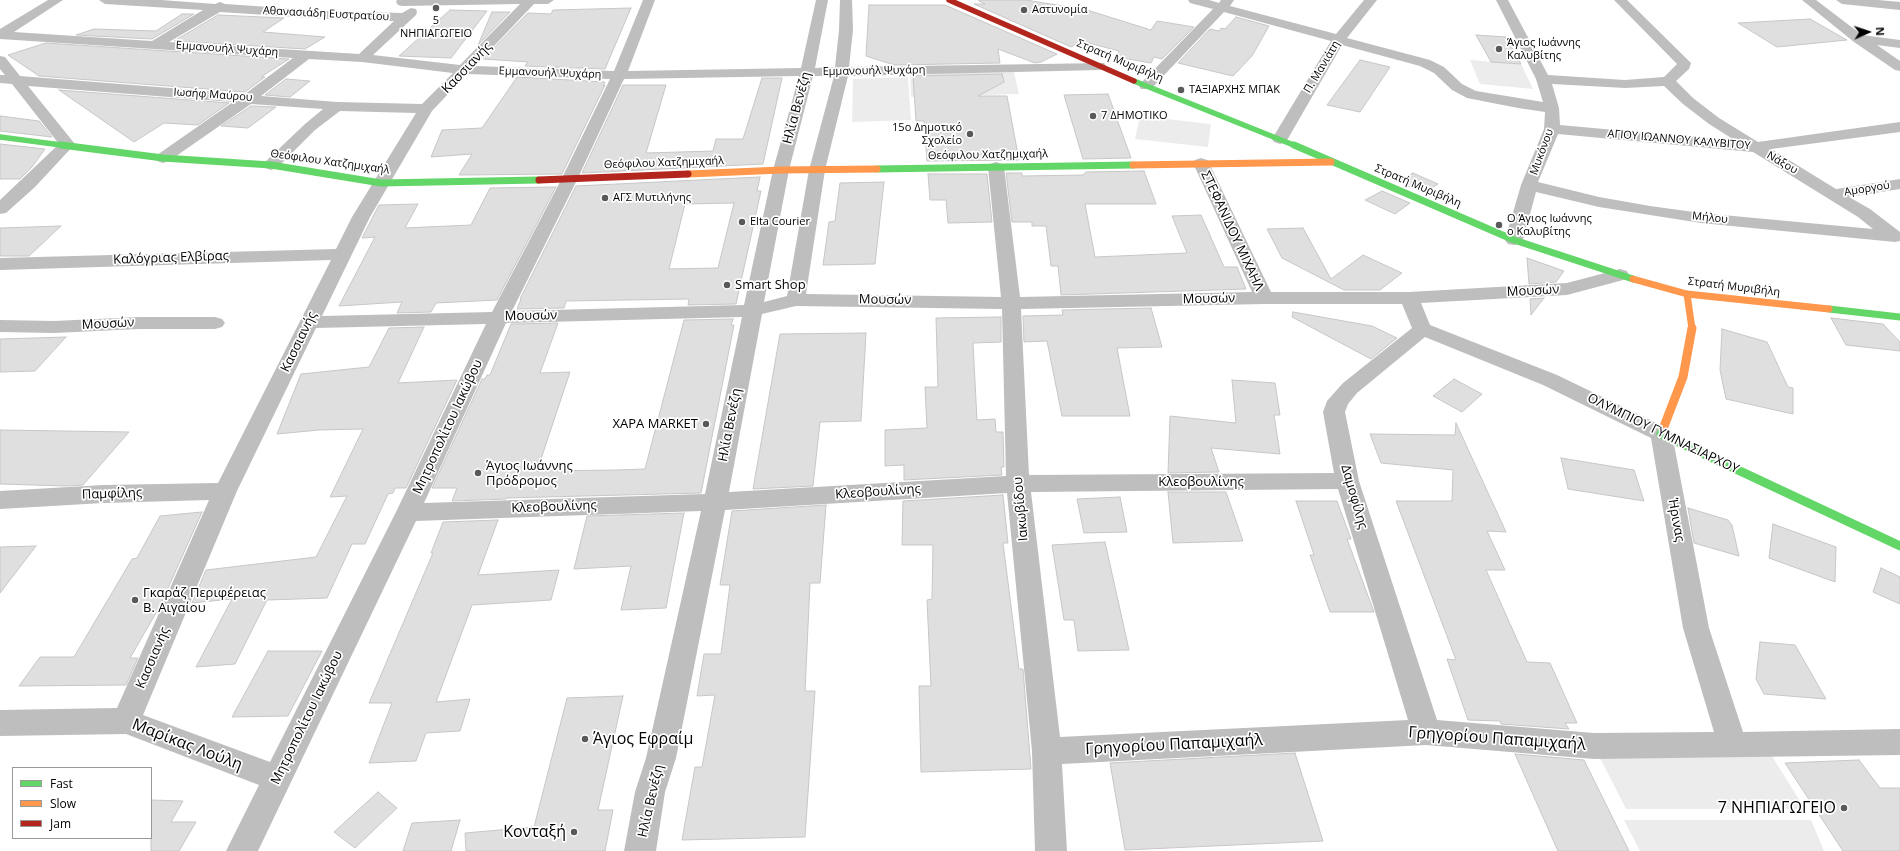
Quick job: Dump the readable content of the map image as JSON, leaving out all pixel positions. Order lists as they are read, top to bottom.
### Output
{
  "streets": {
    "main road": ["Στρατή Μυριβήλη", "Θεόφιλου Χατζημιχαήλ", "ΟΛΥΜΠΙΟΥ ΓΥΜΝΑΣΙΑΡΧΟΥ"],
    "street": [
      "Αθανασιάδη Ευστρατίου",
      "Εμμανουήλ Ψυχάρη",
      "Π. Μανιάτη",
      "Κασσιανής",
      "Ιωσήφ Μαύρου",
      "Ηλία Βενέζη",
      "ΑΓΙΟΥ ΙΩΑΝΝΟΥ ΚΑΛΥΒΙΤΟΥ",
      "Μυκόνου",
      "Νάξου",
      "Αμοργού",
      "Μήλου",
      "ΣΤΕΦΑΝΙΔΟΥ ΜΙΧΑΗΛ",
      "Καλόγριας Ελβίρας",
      "Μουσών",
      "Μητροπολίτου Ιακώβου",
      "Κλεοβουλίνης",
      "Παμφίλης",
      "Δαμοφίλης",
      "Ιακωβίδου",
      "Ήρινας",
      "Γρηγορίου Παπαμιχαήλ",
      "Μαρίκας Λούλη"
    ]
  },
  "crossings": [
    ["Εμμανουήλ Ψυχάρη", "Στρατή Μυριβήλη"],
    ["Εμμανουήλ Ψυχάρη", "Κασσιανής"],
    ["Εμμανουήλ Ψυχάρη", "Ηλία Βενέζη"],
    ["Εμμανουήλ Ψυχάρη", "Μητροπολίτου Ιακώβου"],
    ["Στρατή Μυριβήλη", "Π. Μανιάτη"],
    ["Στρατή Μυριβήλη", "Μυκόνου"],
    ["Στρατή Μυριβήλη", "Θεόφιλου Χατζημιχαήλ"],
    ["Στρατή Μυριβήλη", "Μουσών"],
    ["Κασσιανής", "Ιωσήφ Μαύρου"],
    ["Κασσιανής", "Θεόφιλου Χατζημιχαήλ"],
    ["Κασσιανής", "Καλόγριας Ελβίρας"],
    ["Κασσιανής", "Μουσών"],
    ["Κασσιανής", "Παμφίλης"],
    ["Κασσιανής", "Μαρίκας Λούλη"],
    ["Ηλία Βενέζη", "Θεόφιλου Χατζημιχαήλ"],
    ["Ηλία Βενέζη", "Μουσών"],
    ["Ηλία Βενέζη", "Κλεοβουλίνης"],
    ["ΑΓΙΟΥ ΙΩΑΝΝΟΥ ΚΑΛΥΒΙΤΟΥ", "Μυκόνου"],
    ["ΑΓΙΟΥ ΙΩΑΝΝΟΥ ΚΑΛΥΒΙΤΟΥ", "Νάξου"],
    ["Μυκόνου", "Μήλου"],
    ["Θεόφιλου Χατζημιχαήλ", "ΣΤΕΦΑΝΙΔΟΥ ΜΙΧΑΗΛ"],
    ["Θεόφιλου Χατζημιχαήλ", "Μητροπολίτου Ιακώβου"],
    ["Θεόφιλου Χατζημιχαήλ", "Ιακωβίδου"],
    ["Νάξου", "Αμοργού"],
    ["Νάξου", "Μήλου"],
    ["ΣΤΕΦΑΝΙΔΟΥ ΜΙΧΑΗΛ", "Μουσών"],
    ["Μουσών", "Μητροπολίτου Ιακώβου"],
    ["Μουσών", "Ιακωβίδου"],
    ["Μητροπολίτου Ιακώβου", "Κλεοβουλίνης"],
    ["Μητροπολίτου Ιακώβου", "Μαρίκας Λούλη"],
    ["ΟΛΥΜΠΙΟΥ ΓΥΜΝΑΣΙΑΡΧΟΥ", "Δαμοφίλης"],
    ["ΟΛΥΜΠΙΟΥ ΓΥΜΝΑΣΙΑΡΧΟΥ", "Ήρινας"],
    ["Κλεοβουλίνης", "Δαμοφίλης"],
    ["Κλεοβουλίνης", "Ιακωβίδου"],
    ["Δαμοφίλης", "Γρηγορίου Παπαμιχαήλ"],
    ["Ιακωβίδου", "Γρηγορίου Παπαμιχαήλ"],
    ["Ήρινας", "Γρηγορίου Παπαμιχαήλ"]
  ],
  "places": [
    "5 ΝΗΠΙΑΓΩΓΕΙΟ",
    "Αστυνομία",
    "Άγιος Ιωάννης Καλυβίτης",
    "ΤΑΞΙΑΡΧΗΣ ΜΠΑΚ",
    "7 ΔΗΜΟΤΙΚΟ",
    "15o Δημοτικό Σχολείο",
    "ΑΓΣ Μυτιλήνης",
    "Elta Courier",
    "Ο Άγιος Ιωάννης ο Καλυβίτης",
    "Smart Shop",
    "XAPA MARKET",
    "Άγιος Ιωάννης Πρόδρομος",
    "Γκαράζ Περιφέρειας Β. Αιγαίου",
    "Άγιος Εφραίμ",
    "7 ΝΗΠΙΑΓΩΓΕΙΟ",
    "Κονταξή"
  ],
  "legend": ["Fast", "Slow", "Jam"],
  "north": "right"
}
